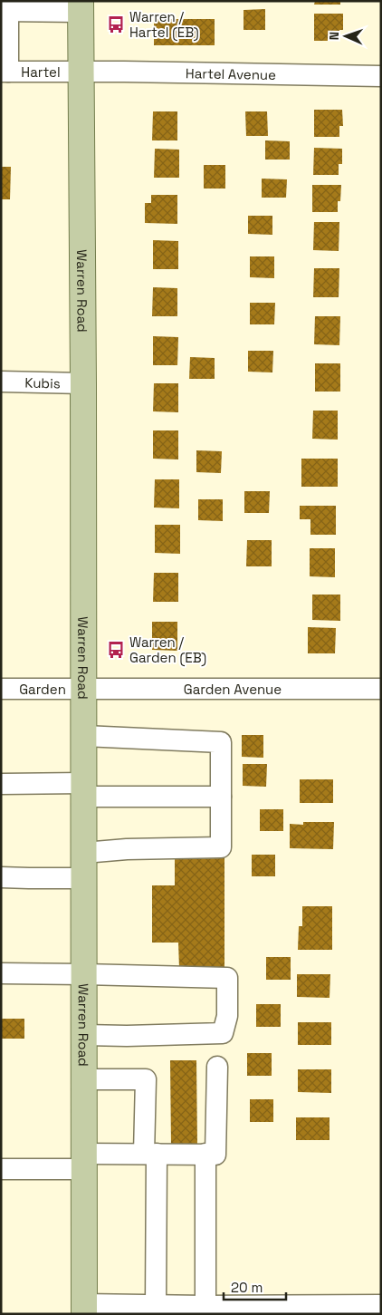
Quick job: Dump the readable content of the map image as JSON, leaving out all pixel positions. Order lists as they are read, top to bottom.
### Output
{
  "streets": {
    "main road": ["Warren Road"],
    "street": [
      "Hartel",
      "Hartel Avenue",
      "Kubis",
      "Garden",
      "Garden Avenue"
    ]
  },
  "crossings": [
    ["Hartel", "Hartel Avenue"],
    ["Hartel", "Warren Road"],
    ["Hartel Avenue", "Warren Road"],
    ["Warren Road", "Kubis"],
    ["Warren Road", "Garden"],
    ["Warren Road", "Garden Avenue"],
    ["Garden", "Garden Avenue"]
  ],
  "places": {
    "bus stop": ["Warren / Hartel (EB)", "Warren / Garden (EB)"]
  },
  "scale_bar": "20 m",
  "north": "left"
}
